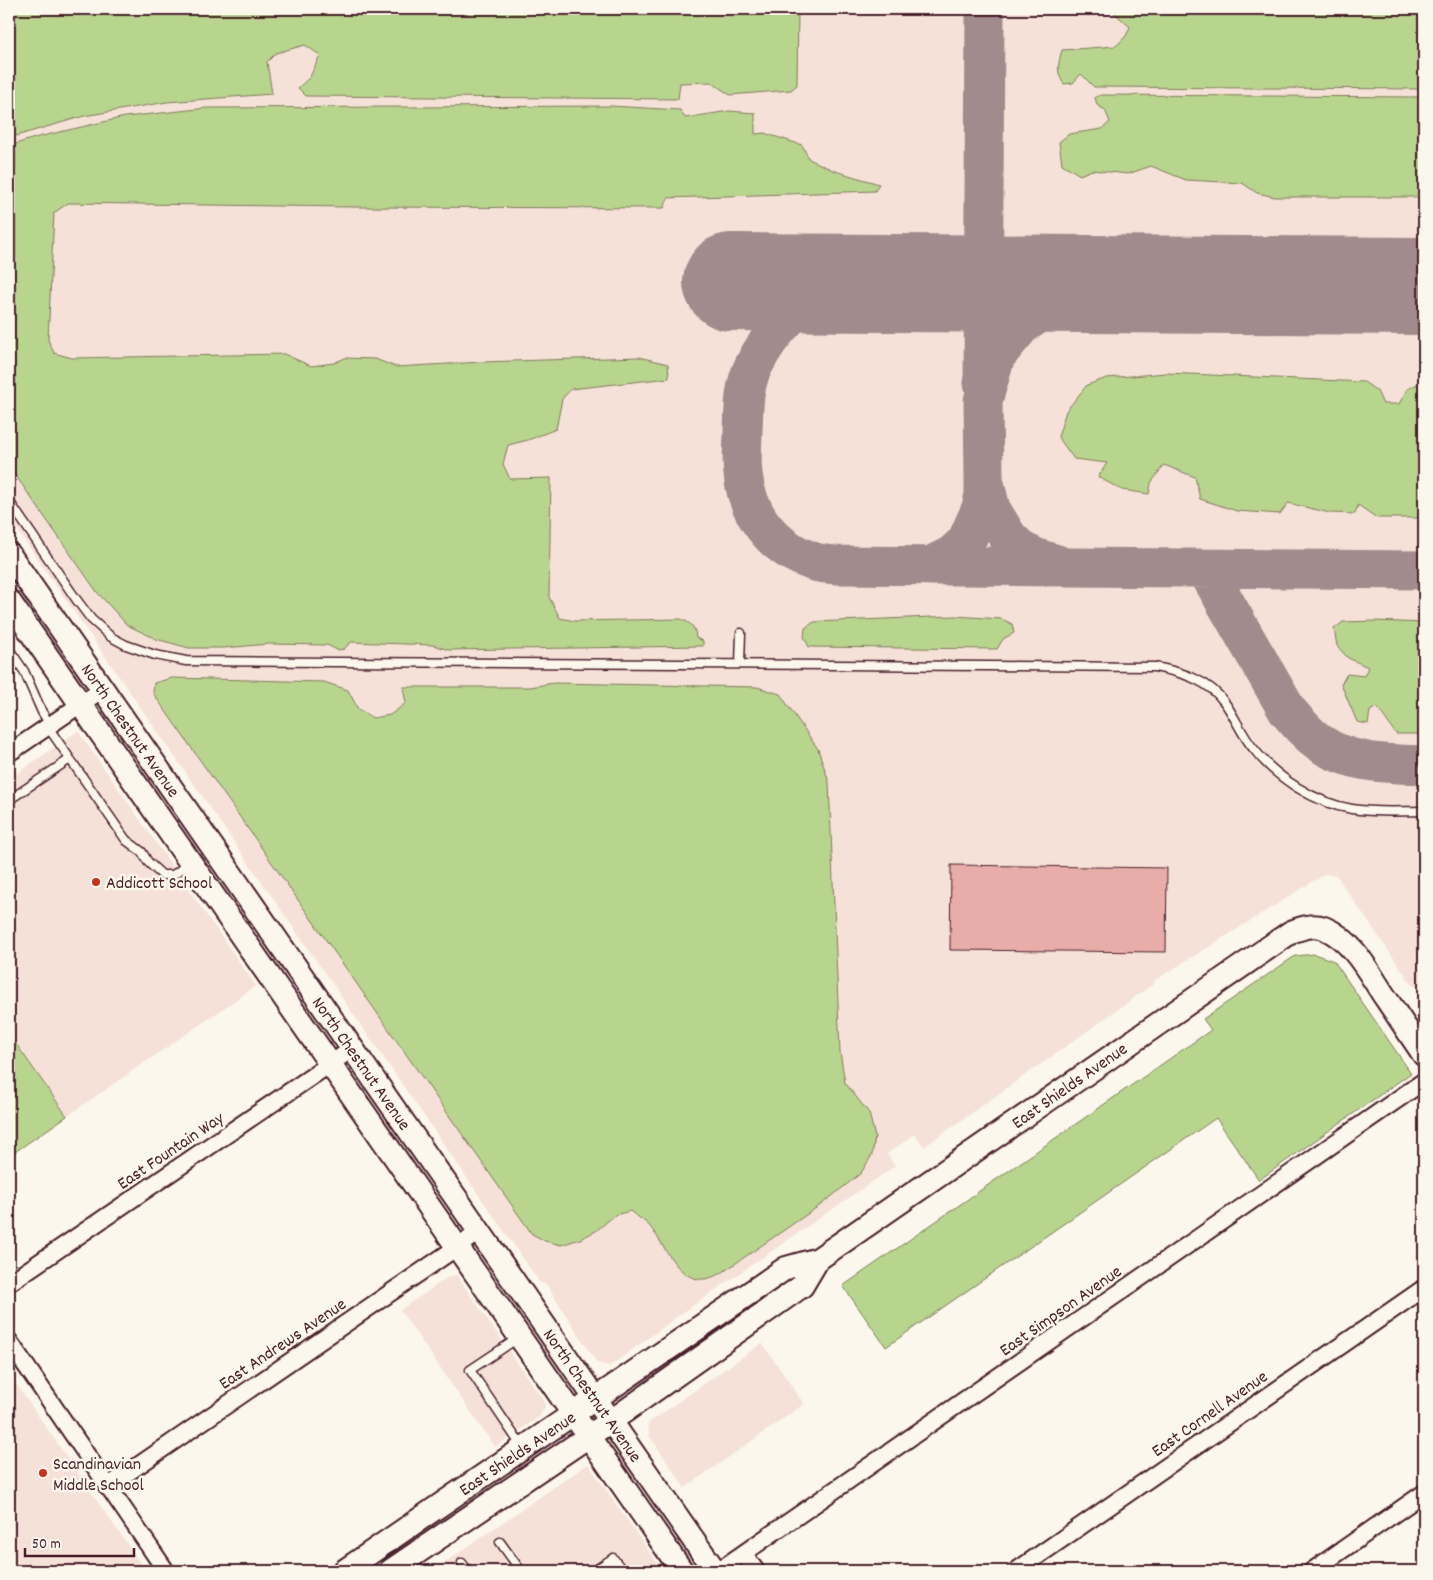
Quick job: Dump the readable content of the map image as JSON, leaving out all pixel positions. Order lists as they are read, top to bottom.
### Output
{
  "streets": {
    "main road": ["North Chestnut Avenue", "East Shields Avenue"],
    "street": [
      "East Fountain Way",
      "East Simpson Avenue",
      "East Andrews Avenue",
      "East Cornell Avenue"
    ]
  },
  "crossings": [
    ["North Chestnut Avenue", "East Shields Avenue"],
    ["North Chestnut Avenue", "East Fountain Way"],
    ["North Chestnut Avenue", "East Simpson Avenue"],
    ["North Chestnut Avenue", "East Andrews Avenue"]
  ],
  "places": ["Addicott School", "Scandinavian Middle School"],
  "scale_bar": "50 m"
}
